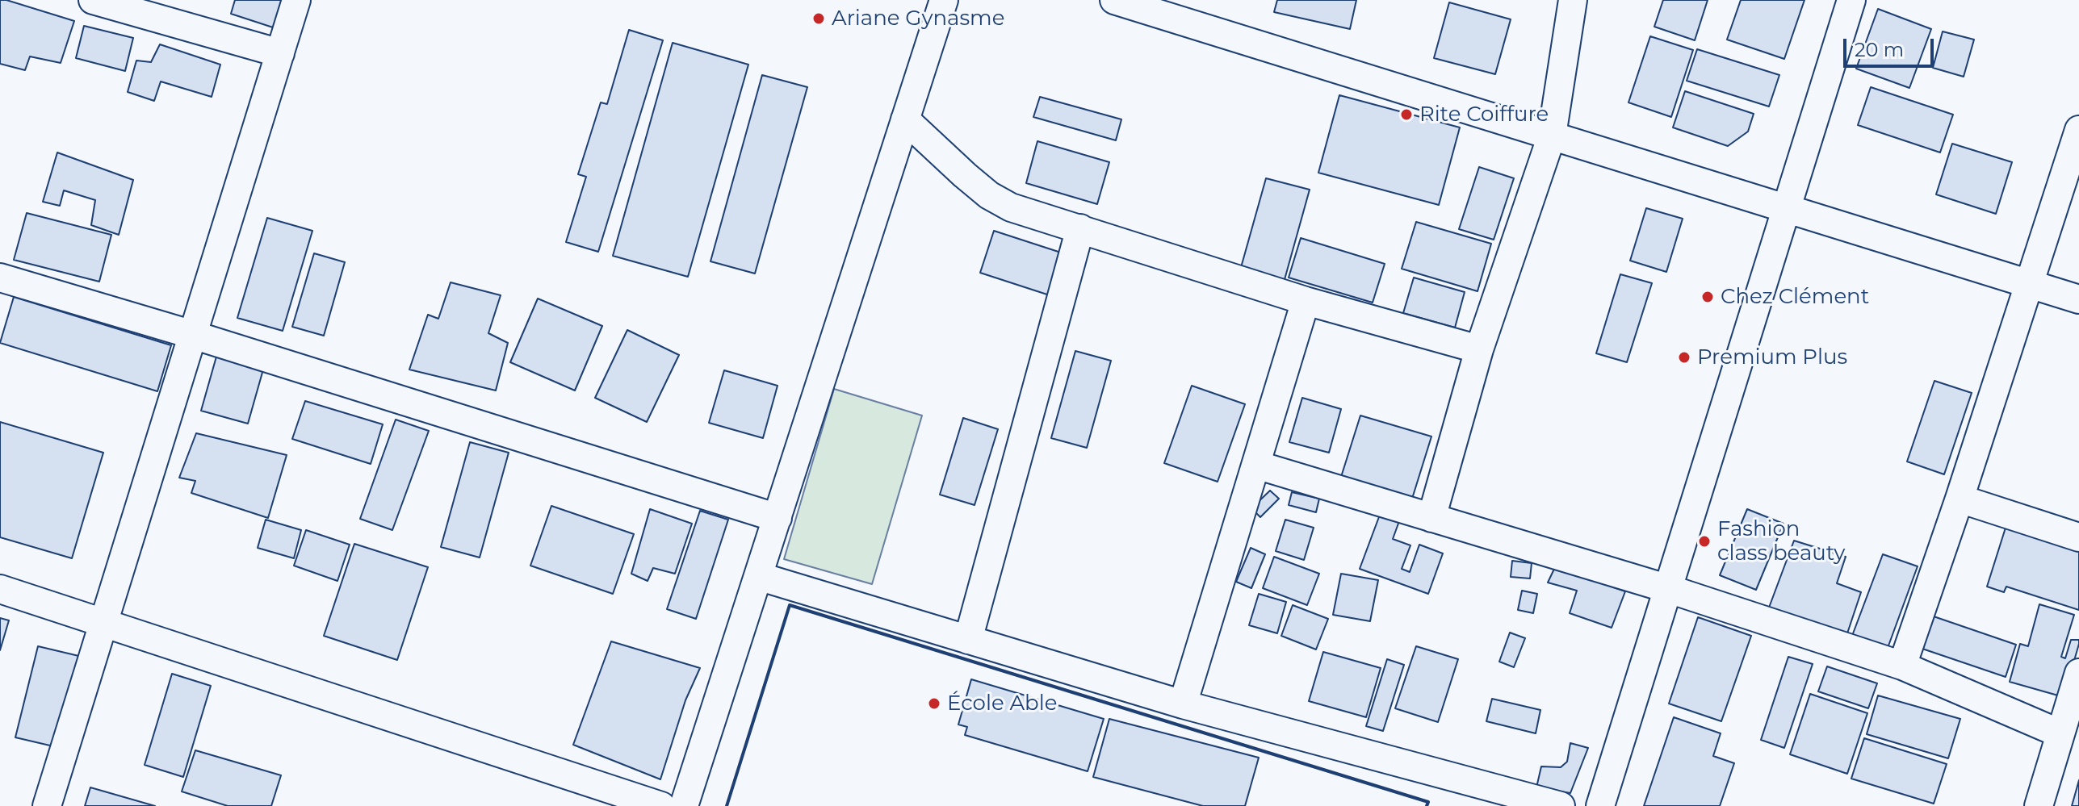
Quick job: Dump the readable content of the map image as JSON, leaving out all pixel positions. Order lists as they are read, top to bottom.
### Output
{
  "places": [
    "Ariane Gynasme",
    "Rite Coiffure",
    "Chez Clément",
    "Premium Plus",
    "Fashion class beauty",
    "École Able"
  ],
  "scale_bar": "20 m"
}
